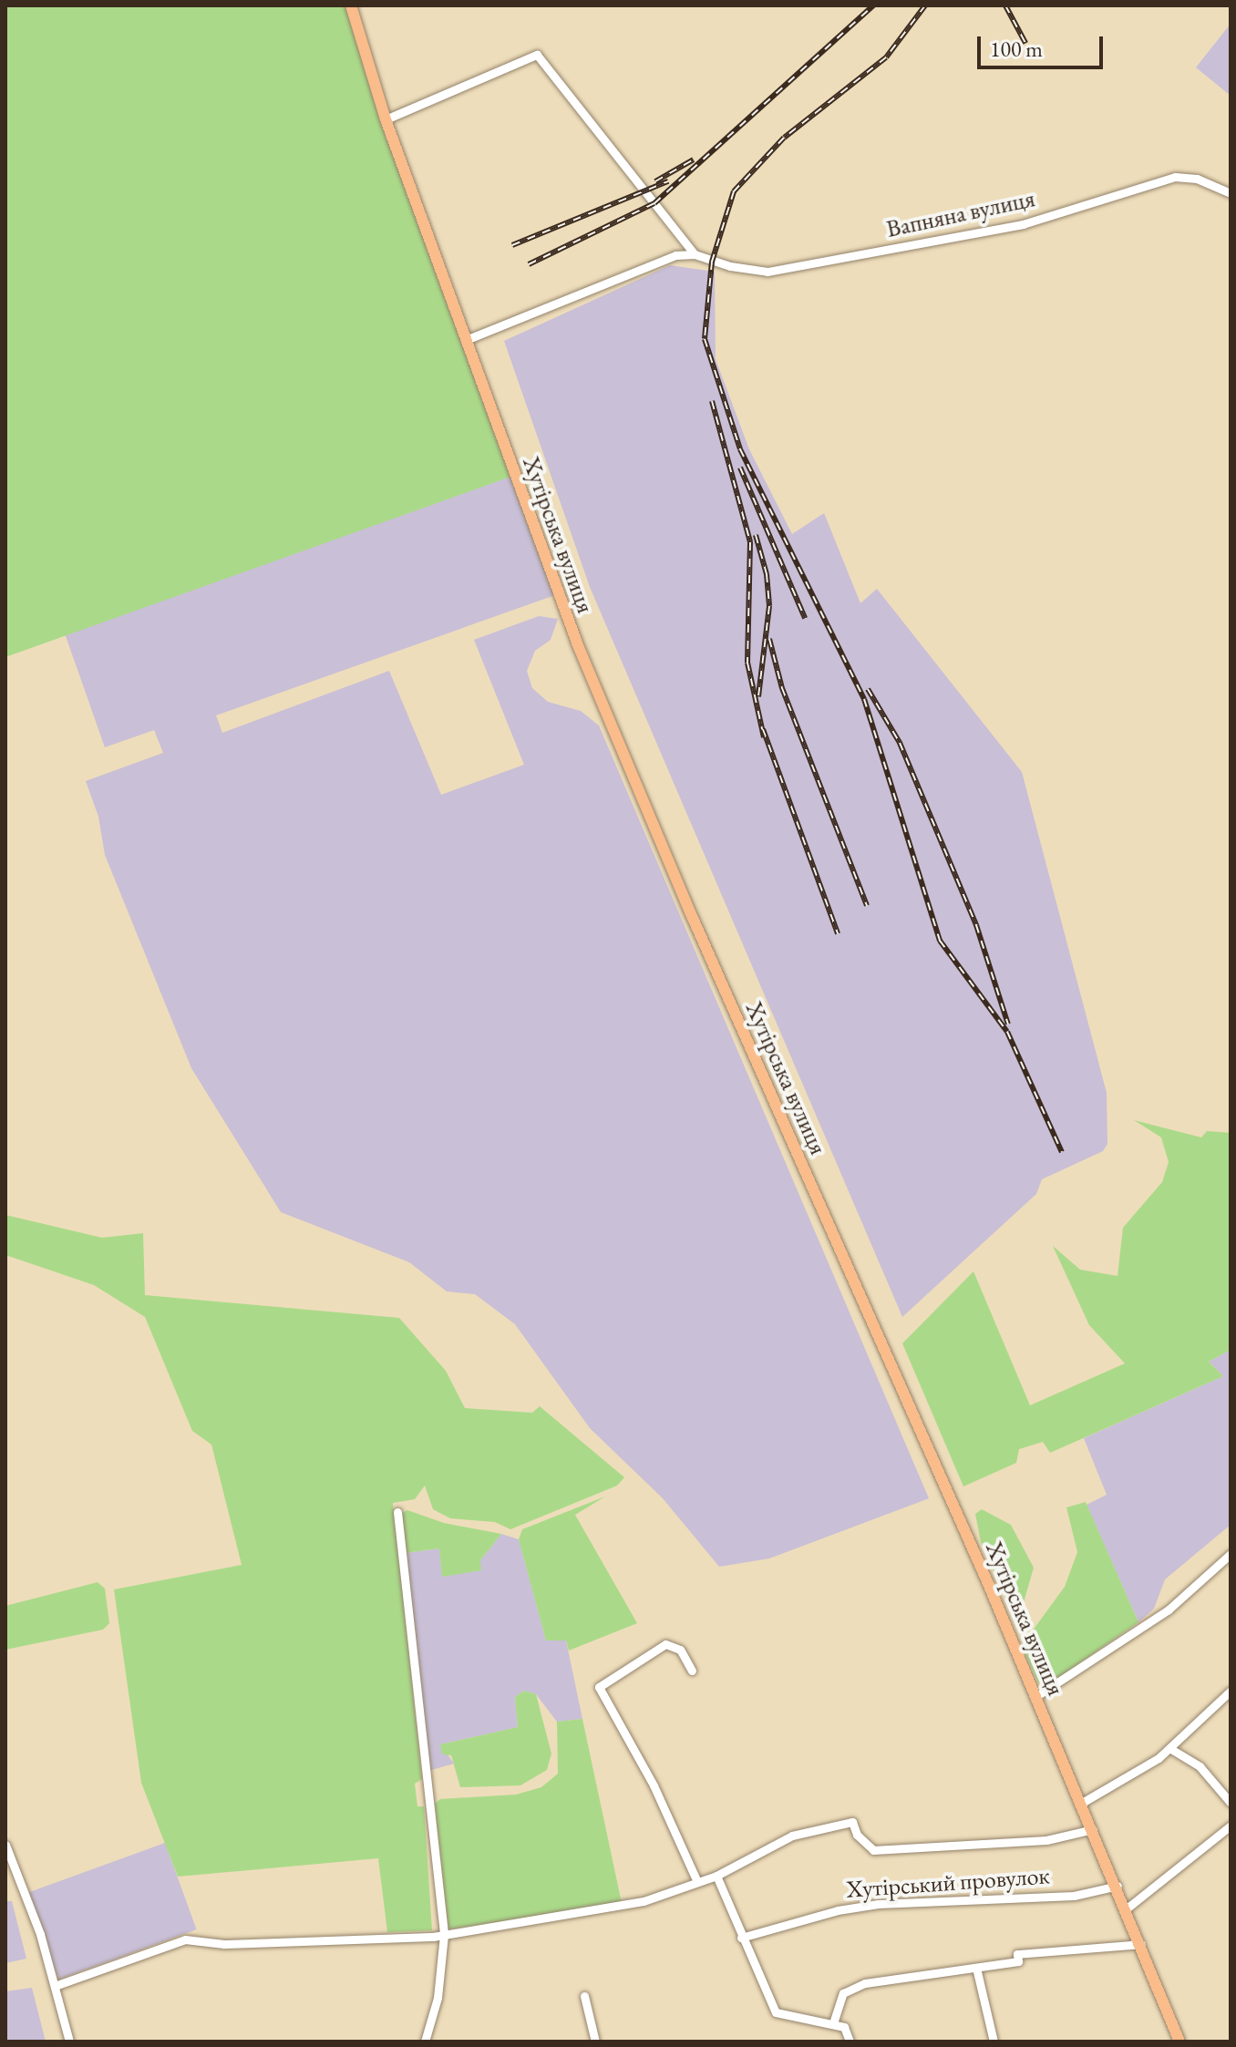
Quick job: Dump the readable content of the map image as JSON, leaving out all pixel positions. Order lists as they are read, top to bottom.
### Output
{
  "streets": {
    "main road": ["Хутірська вулиця"],
    "street": ["Вапняна вулиця", "Хутірський провулок"]
  },
  "crossings": [
    ["Хутірська вулиця", "Хутірський провулок"]
  ],
  "scale_bar": "100 m"
}
